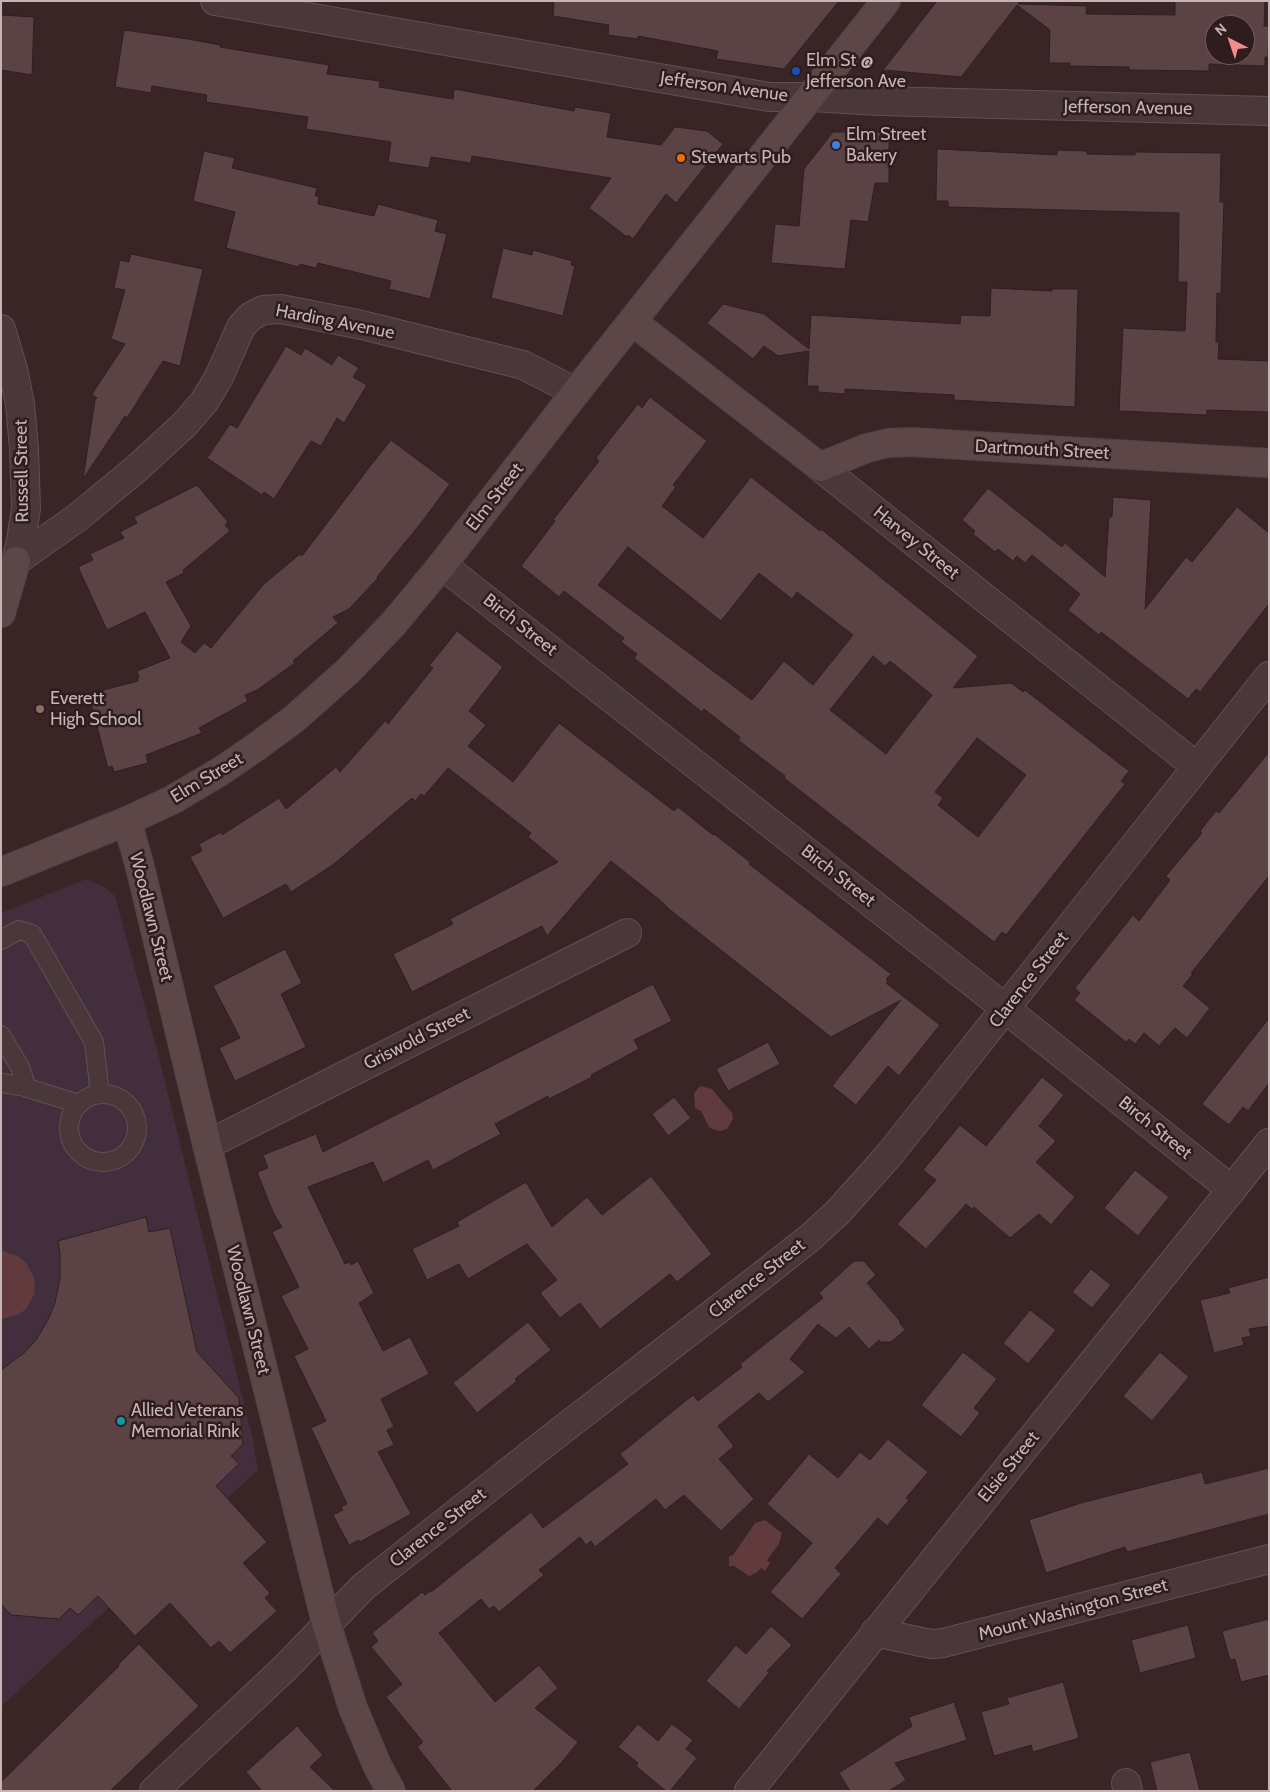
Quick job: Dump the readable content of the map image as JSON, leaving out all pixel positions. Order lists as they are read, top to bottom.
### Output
{
  "streets": {
    "street": [
      "Jefferson Avenue",
      "Harding Avenue",
      "Dartmouth Street",
      "Russell Street",
      "Elm Street",
      "Harvey Street",
      "Birch Street",
      "Woodlawn Street",
      "Clarence Street",
      "Griswold Street",
      "Elsie Street",
      "Mount Washington Street"
    ]
  },
  "crossings": [
    ["Jefferson Avenue", "Elm Street"],
    ["Harding Avenue", "Russell Street"],
    ["Harding Avenue", "Elm Street"],
    ["Dartmouth Street", "Harvey Street"],
    ["Elm Street", "Harvey Street"],
    ["Elm Street", "Birch Street"],
    ["Elm Street", "Woodlawn Street"],
    ["Harvey Street", "Clarence Street"],
    ["Birch Street", "Clarence Street"],
    ["Birch Street", "Elsie Street"],
    ["Woodlawn Street", "Clarence Street"],
    ["Woodlawn Street", "Griswold Street"],
    ["Elsie Street", "Mount Washington Street"]
  ],
  "places": [
    "Elm St @ Jefferson Ave",
    "Elm Street Bakery",
    "Stewarts Pub",
    "Everett High School",
    "Allied Veterans Memorial Rink"
  ],
  "north": "top left"
}
